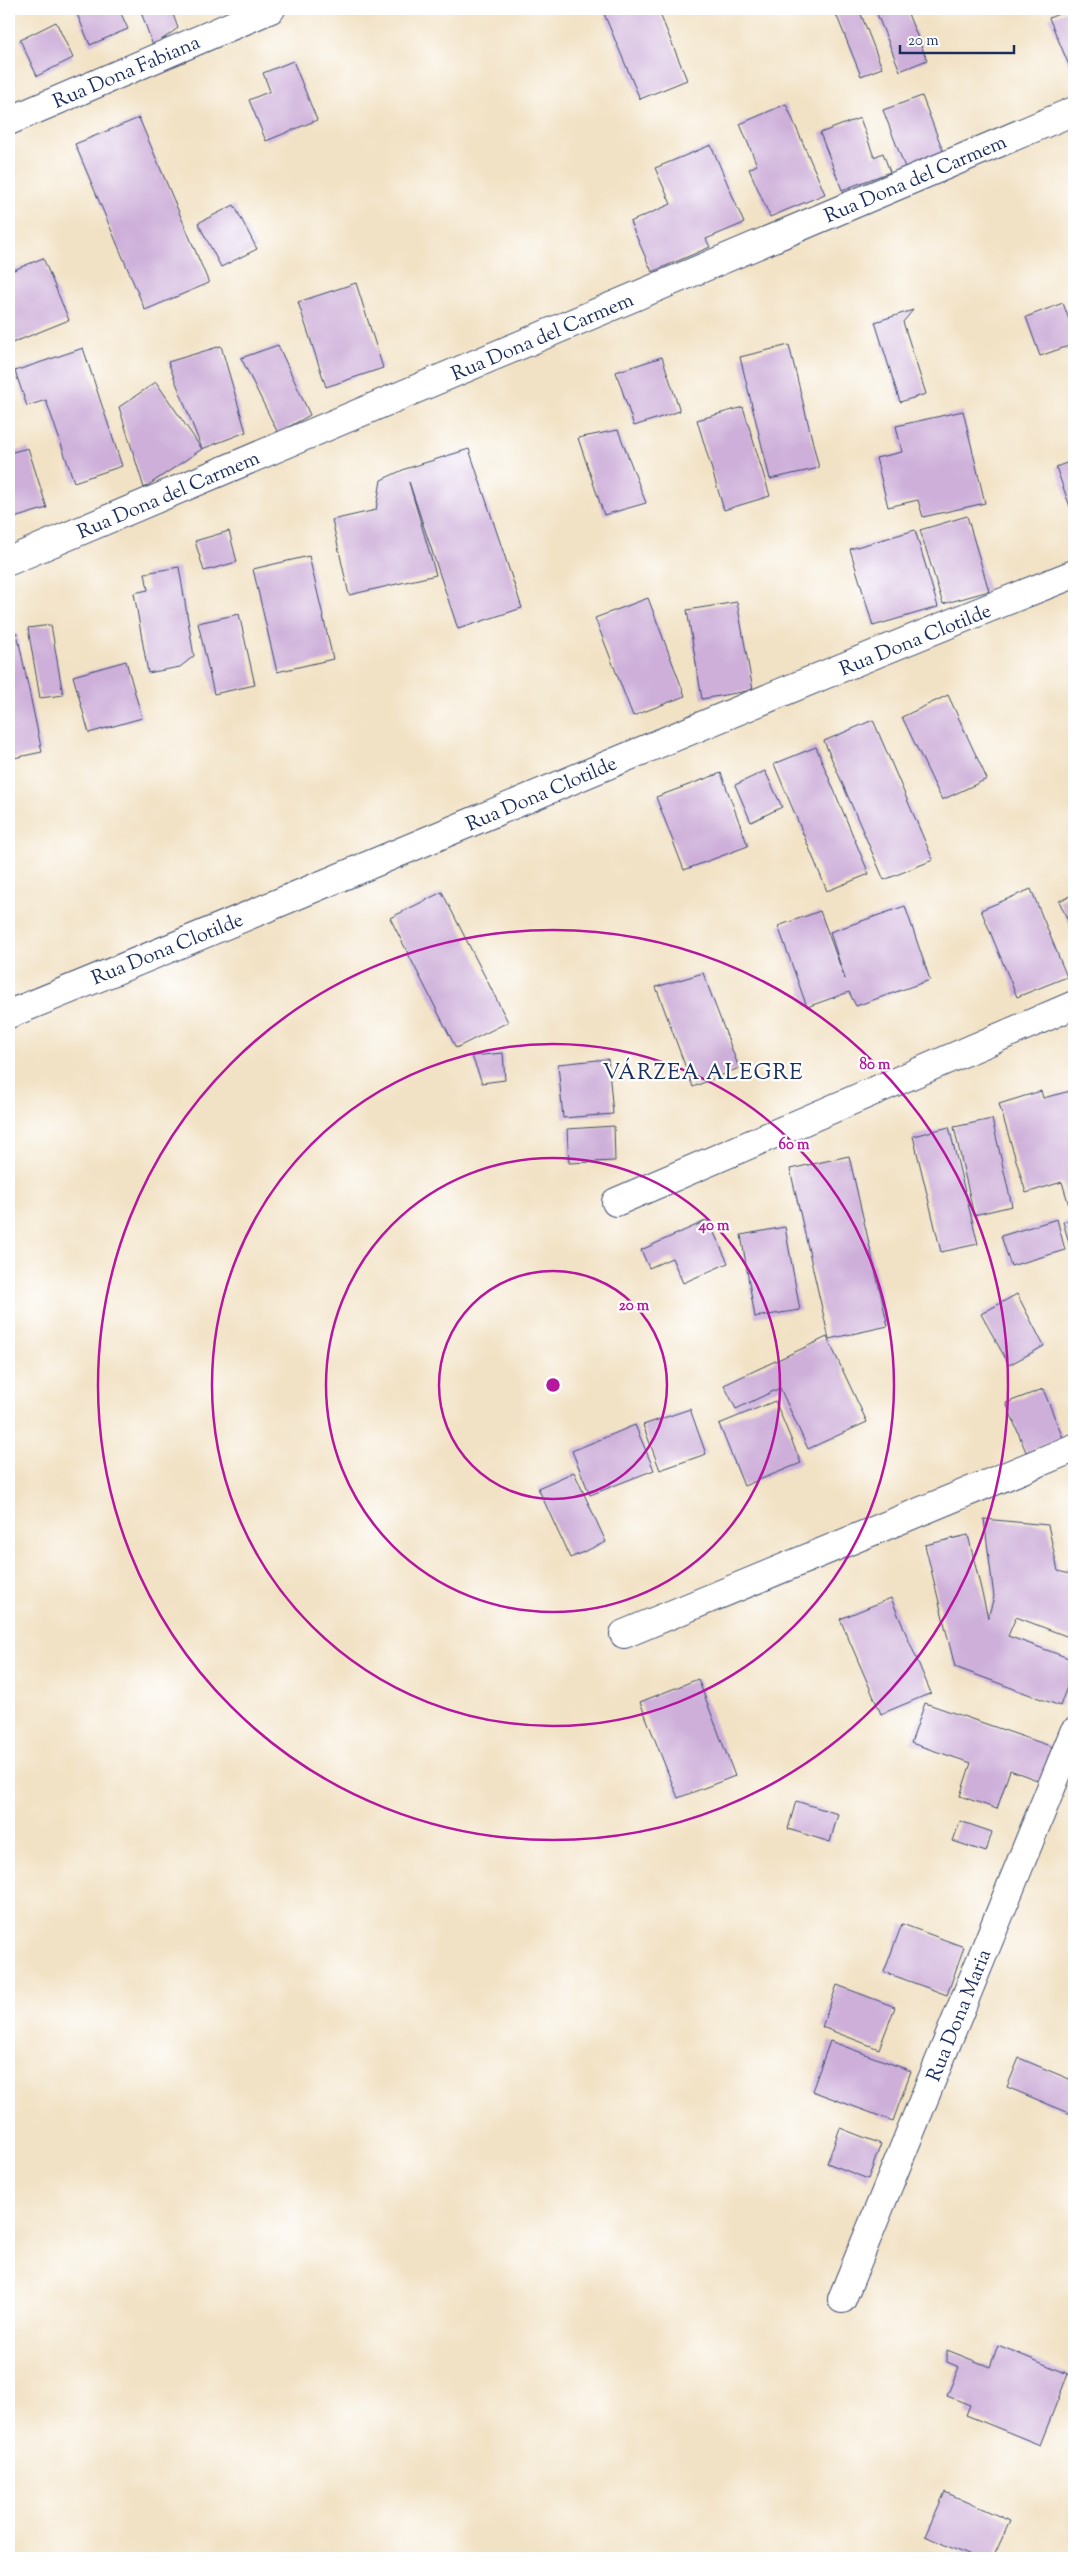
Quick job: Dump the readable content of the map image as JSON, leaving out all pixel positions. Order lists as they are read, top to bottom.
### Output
{
  "streets": {
    "street": [
      "Rua Dona Fabiana",
      "Rua Dona del Carmem",
      "Rua Dona Clotilde",
      "Rua Dona Maria"
    ]
  },
  "districts": ["VÁRZEA ALEGRE"],
  "scale_bar": "20 m",
  "rings": [
    "80 m",
    "60 m",
    "40 m",
    "20 m"
  ]
}
